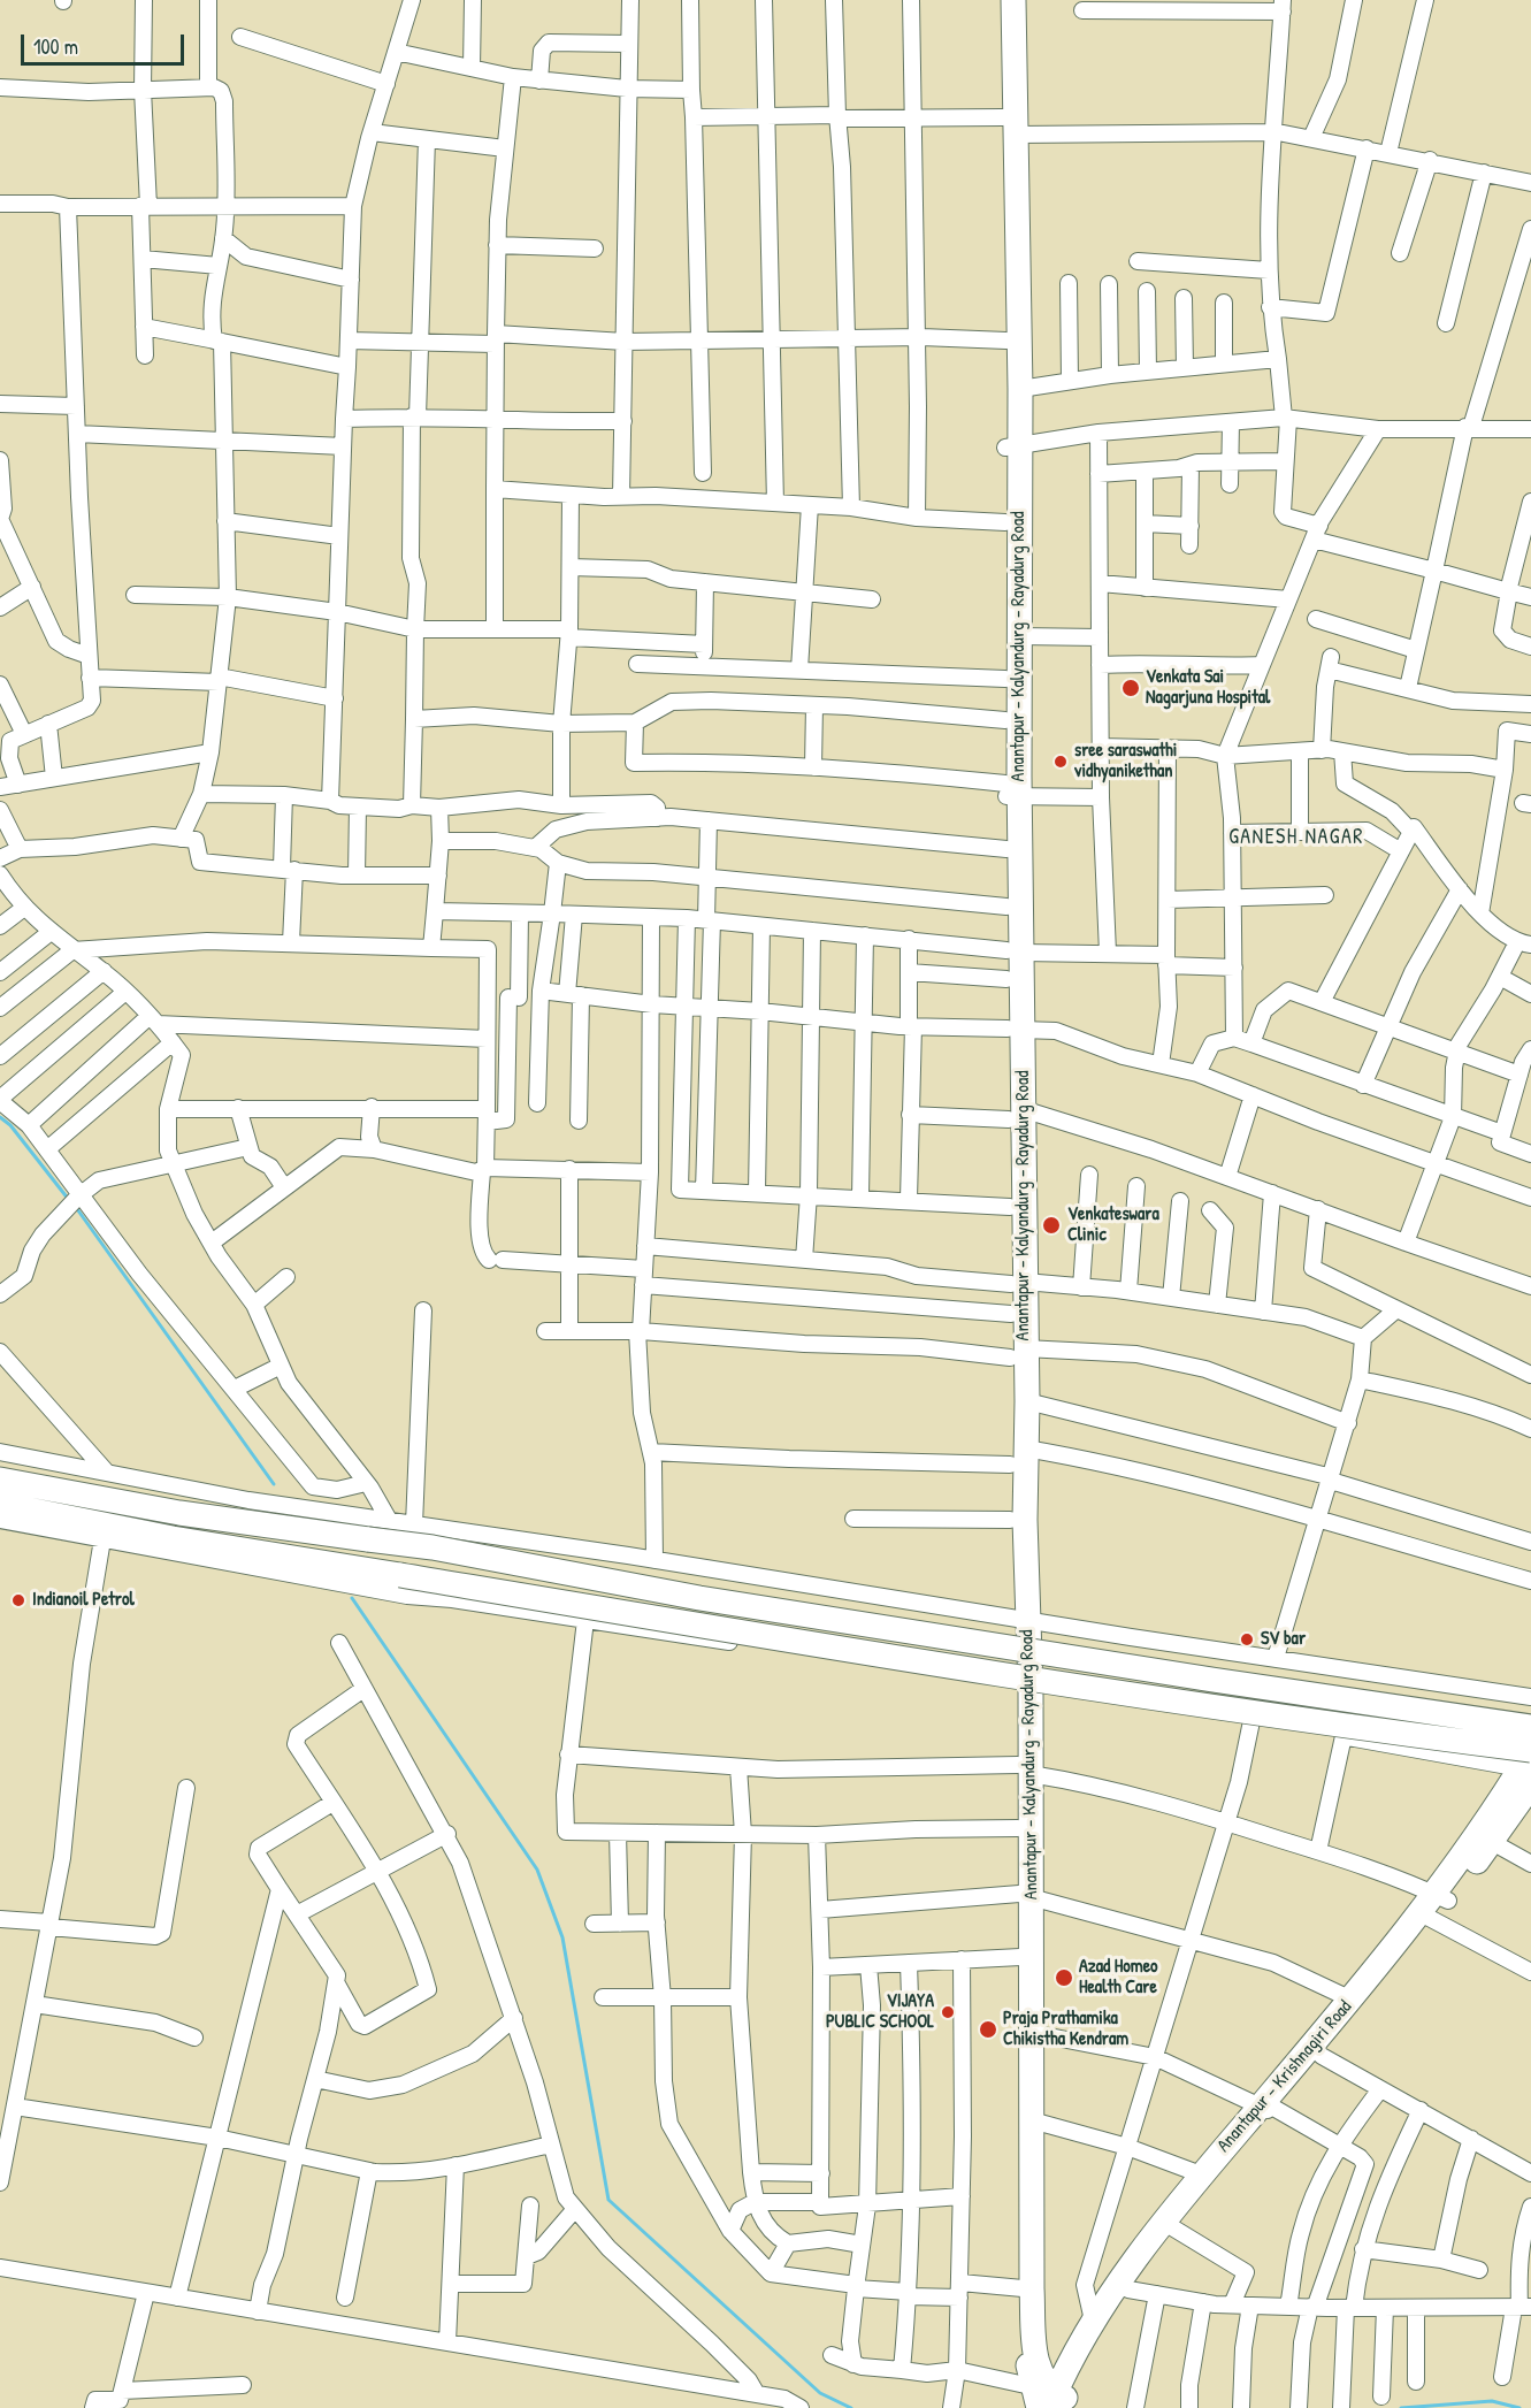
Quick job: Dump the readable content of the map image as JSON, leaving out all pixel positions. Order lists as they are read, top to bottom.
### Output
{
  "streets": {
    "highway": ["Anantapur - Kalyandurg - Rayadurg Road", "Anantapur - Krishnagiri Road"]
  },
  "crossings": [
    ["Anantapur - Kalyandurg - Rayadurg Road", "Anantapur - Krishnagiri Road"]
  ],
  "districts": ["GANESH NAGAR"],
  "places": [
    "Venkata Sai Nagarjuna Hospital",
    "sree saraswathi vidhyanikethan",
    "Venkateswara Clinic",
    "Indianoil Petrol",
    "SV bar",
    "Azad Homeo Health Care",
    "VIJAYA PUBLIC SCHOOL",
    "Praja Prathamika Chikistha Kendram"
  ],
  "scale_bar": "100 m"
}
